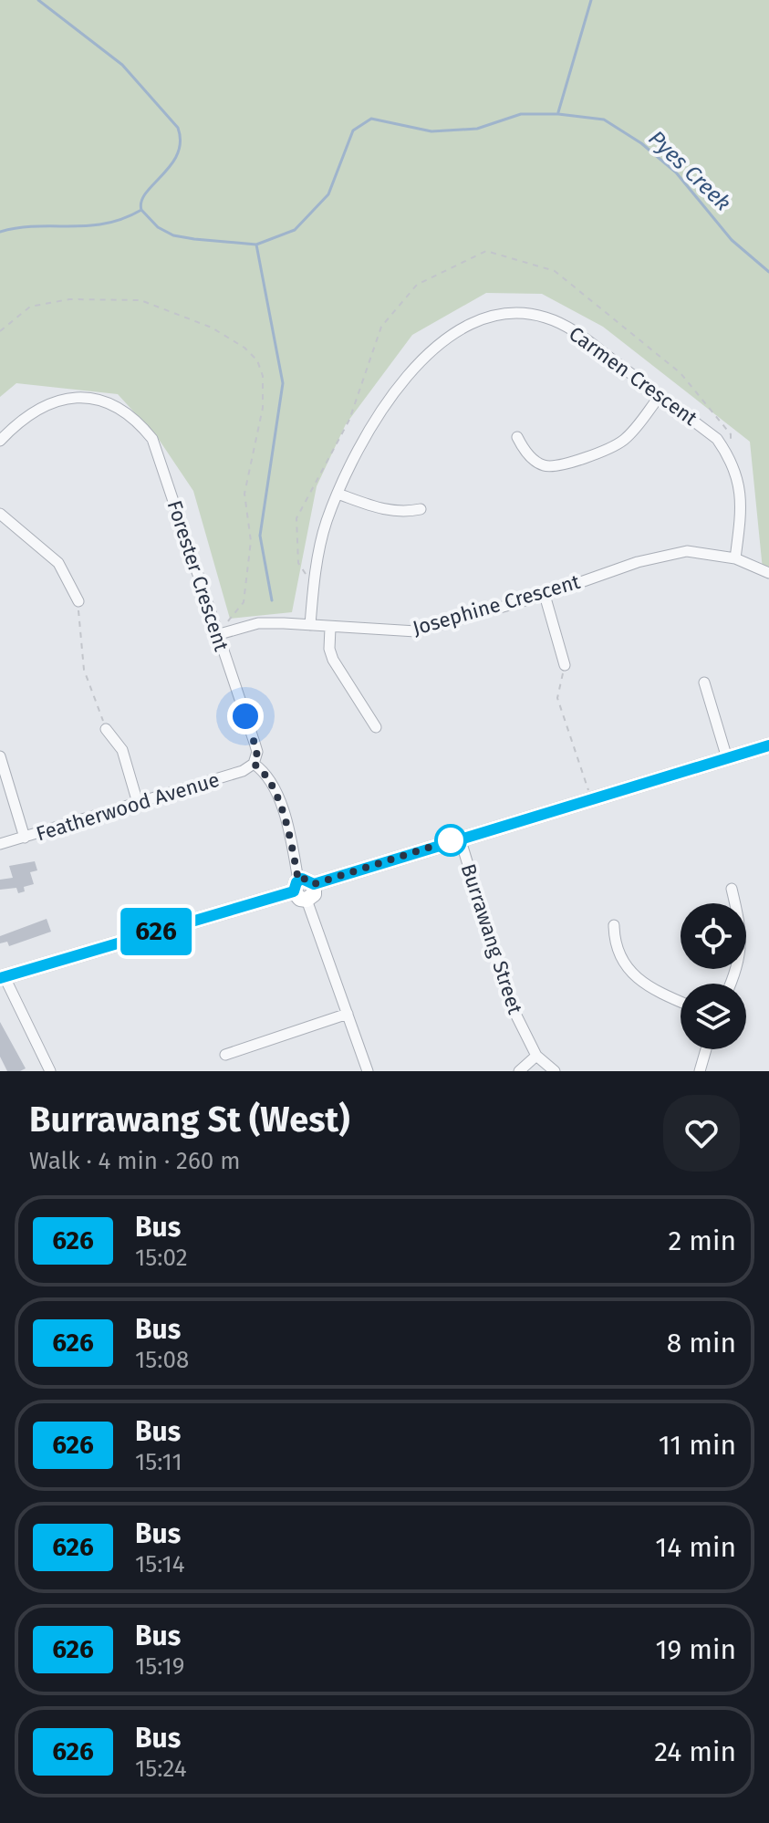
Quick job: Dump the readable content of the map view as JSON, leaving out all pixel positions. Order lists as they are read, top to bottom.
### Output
{
  "streets": {
    "street": [
      "Carmen Crescent",
      "Forester Crescent",
      "Josephine Crescent",
      "Featherwood Avenue",
      "Burrawang Street"
    ]
  },
  "crossings": [
    ["Carmen Crescent", "Josephine Crescent"],
    ["Forester Crescent", "Josephine Crescent"],
    ["Forester Crescent", "Featherwood Avenue"]
  ],
  "water": ["Pyes Creek"],
  "lines": ["bus line 626"],
  "page": {
    "on_map": "626",
    "heading": ["Burrawang St (West)", "Walk · 4 min · 260 m"],
    "list": [
      {
        "mark": "626",
        "name": "Bus",
        "note": "15:02",
        "value": "2 min"
      },
      {
        "mark": "626",
        "name": "Bus",
        "note": "15:08",
        "value": "8 min"
      },
      {
        "mark": "626",
        "name": "Bus",
        "note": "15:11",
        "value": "11 min"
      },
      {
        "mark": "626",
        "name": "Bus",
        "note": "15:14",
        "value": "14 min"
      },
      {
        "mark": "626",
        "name": "Bus",
        "note": "15:19",
        "value": "19 min"
      },
      {
        "mark": "626",
        "name": "Bus",
        "note": "15:24",
        "value": "24 min"
      }
    ]
  }
}
